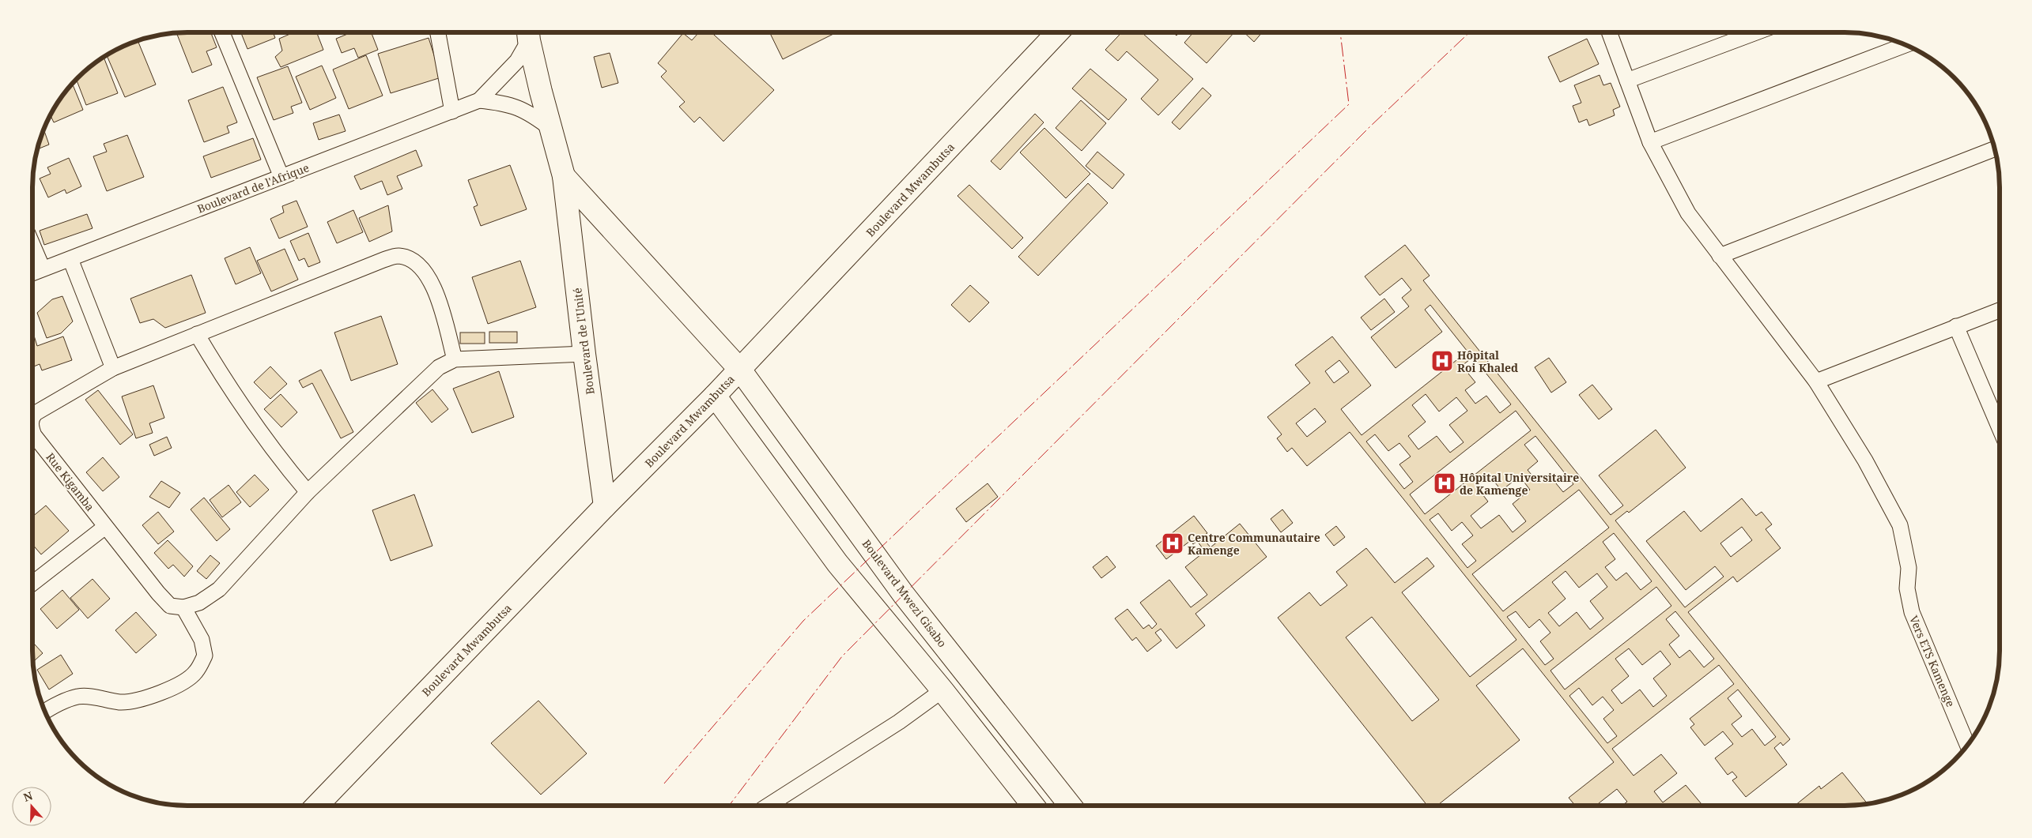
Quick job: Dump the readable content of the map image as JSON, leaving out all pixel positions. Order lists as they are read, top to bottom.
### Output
{
  "streets": {
    "main road": ["Boulevard Mwambutsa", "Boulevard de l'Unité", "Boulevard Mwezi Gisabo"],
    "street": ["Boulevard de l'Afrique", "Rue Kigamba", "Vers ETS Kamenge"]
  },
  "crossings": [
    ["Boulevard de l'Afrique", "Boulevard de l'Unité"],
    ["Boulevard Mwambutsa", "Boulevard de l'Unité"],
    ["Boulevard Mwambutsa", "Boulevard Mwezi Gisabo"],
    ["Boulevard de l'Unité", "Boulevard Mwezi Gisabo"]
  ],
  "places": {
    "hospital": ["Hôpital Roi Khaled", "Hôpital Universitaire de Kamenge", "Centre Communautaire Kamenge"]
  },
  "north": "top"
}
